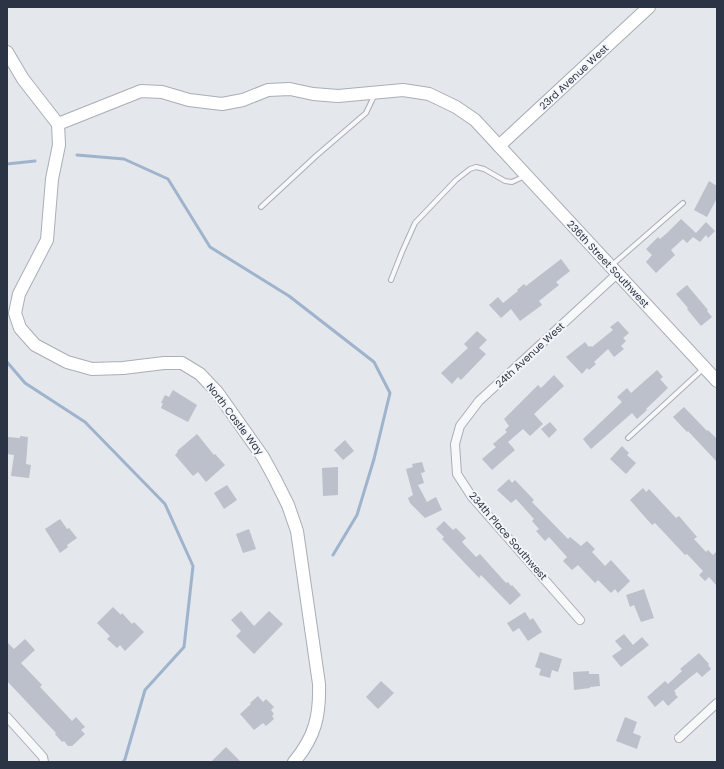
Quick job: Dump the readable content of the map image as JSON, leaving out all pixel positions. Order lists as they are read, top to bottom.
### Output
{
  "streets": {
    "street": [
      "23rd Avenue West",
      "236th Street Southwest",
      "24th Avenue West",
      "North Castle Way",
      "234th Place Southwest"
    ]
  },
  "crossings": [
    ["23rd Avenue West", "236th Street Southwest"],
    ["236th Street Southwest", "24th Avenue West"],
    ["236th Street Southwest", "North Castle Way"],
    ["24th Avenue West", "234th Place Southwest"]
  ]
}
